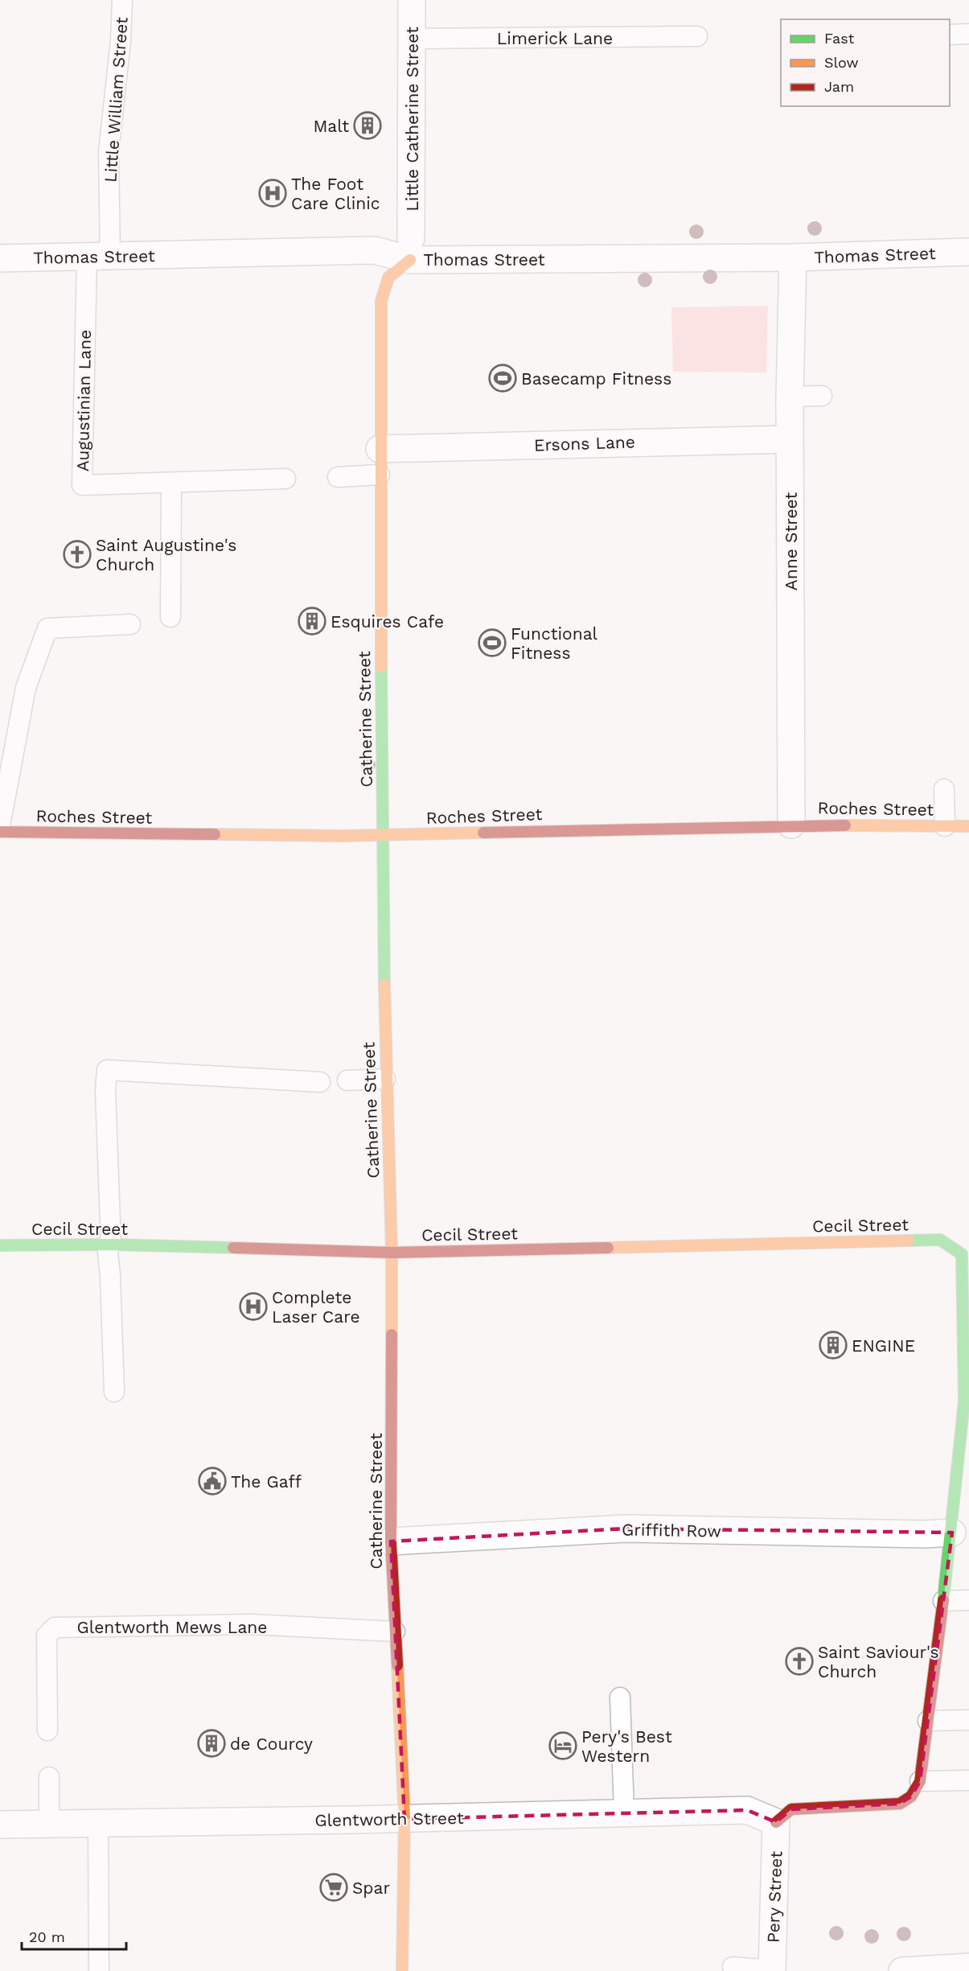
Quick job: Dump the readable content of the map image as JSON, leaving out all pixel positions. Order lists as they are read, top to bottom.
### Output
{
  "streets": {
    "street": [
      "Little Catherine Street",
      "Thomas Street",
      "Ersons Lane",
      "Anne Street",
      "Catherine Street",
      "Roches Street",
      "Cecil Street",
      "Griffith Row",
      "Glentworth Street",
      "Pery Street"
    ],
    "lane": [
      "Limerick Lane",
      "Little William Street",
      "Augustinian Lane",
      "Glentworth Mews Lane"
    ]
  },
  "crossings": [
    ["Limerick Lane", "Little Catherine Street"],
    ["Little William Street", "Thomas Street"],
    ["Little William Street", "Augustinian Lane"],
    ["Little Catherine Street", "Thomas Street"],
    ["Little Catherine Street", "Catherine Street"],
    ["Thomas Street", "Augustinian Lane"],
    ["Thomas Street", "Anne Street"],
    ["Thomas Street", "Catherine Street"],
    ["Ersons Lane", "Anne Street"],
    ["Ersons Lane", "Catherine Street"],
    ["Anne Street", "Roches Street"],
    ["Catherine Street", "Roches Street"],
    ["Catherine Street", "Cecil Street"],
    ["Catherine Street", "Griffith Row"],
    ["Catherine Street", "Glentworth Mews Lane"],
    ["Catherine Street", "Glentworth Street"],
    ["Glentworth Street", "Pery Street"]
  ],
  "places": {
    "building": [
      "Malt",
      "Esquires Cafe",
      "ENGINE",
      "de Courcy"
    ],
    "hospital": ["The Foot Care Clinic", "Complete Laser Care"],
    "sports": ["Basecamp Fitness", "Functional Fitness"],
    "church": ["Saint Augustine's Church", "Saint Saviour's Church"],
    "public building": ["The Gaff"],
    "hotel": ["Pery's Best Western"],
    "supermarket": ["Spar"]
  },
  "legend": ["Fast", "Slow", "Jam"],
  "scale_bar": "20 m"
}
